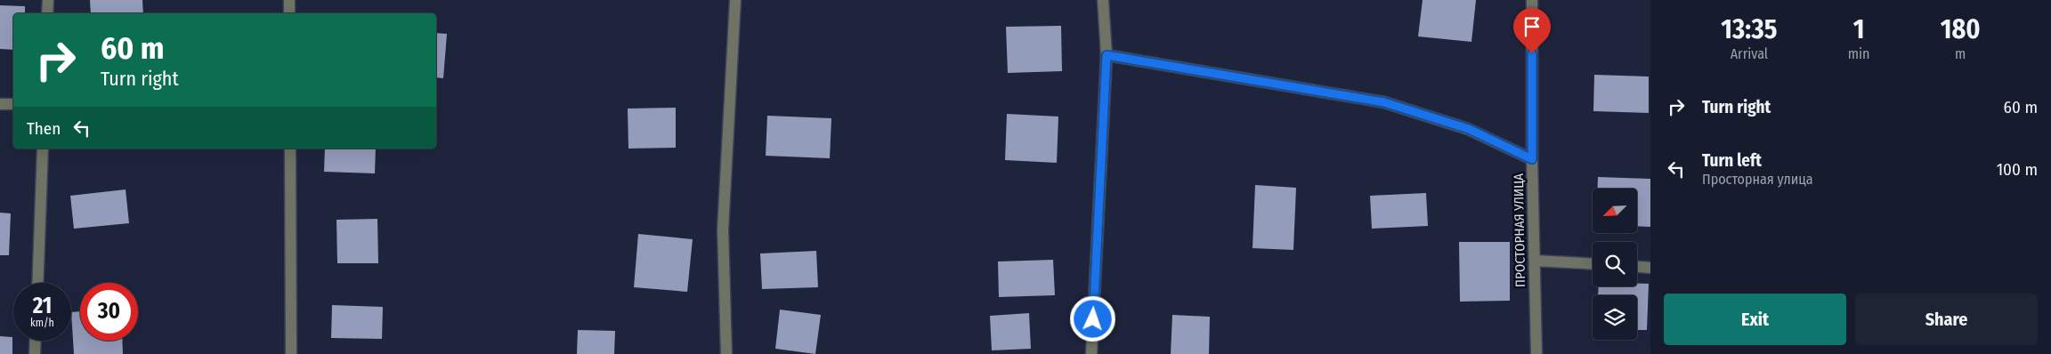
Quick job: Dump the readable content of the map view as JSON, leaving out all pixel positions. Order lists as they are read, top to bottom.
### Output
{
  "streets": {
    "street": ["ПРОСТОРНАЯ УЛИЦА"]
  },
  "north": "bottom left",
  "page": {
    "eta": [
      "13:35",
      "Arrival",
      "1",
      "min",
      "180",
      "m"
    ],
    "turn": ["60 m", "Turn right"],
    "list": [
      {
        "name": "Turn right",
        "value": "60 m"
      },
      {
        "name": "Turn left",
        "note": "Просторная улица",
        "value": "100 m"
      }
    ],
    "then": "Then",
    "speed": "21 km/h",
    "limit": "30",
    "buttons": ["Exit", "Share"]
  }
}
